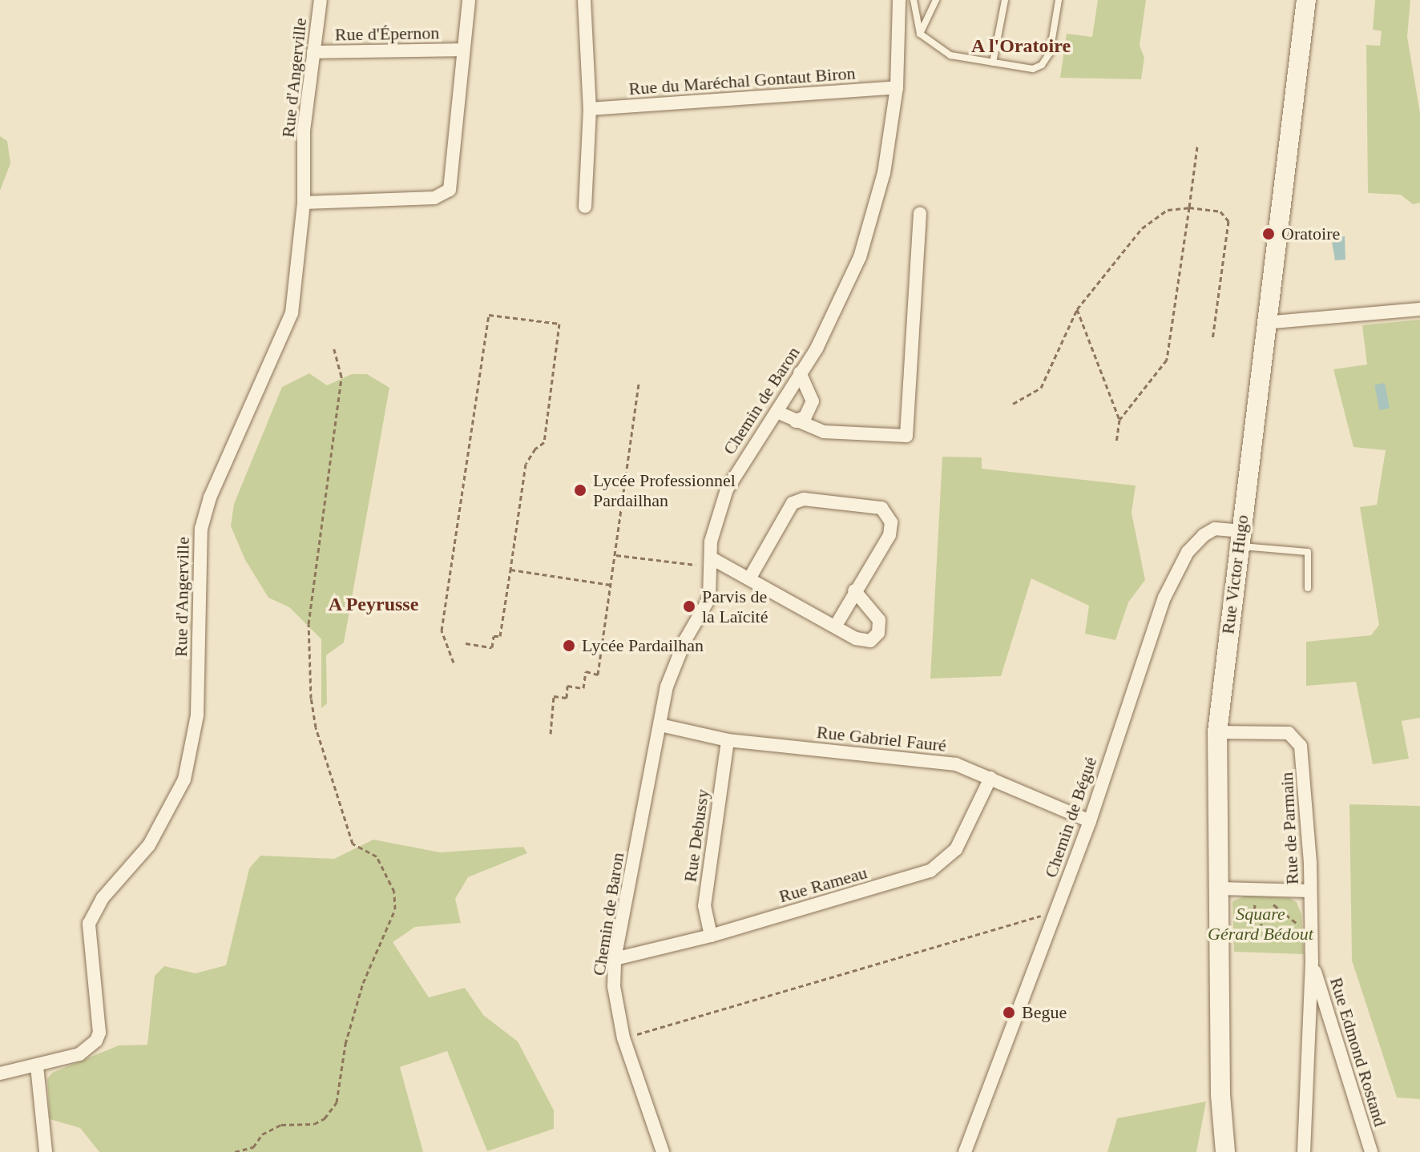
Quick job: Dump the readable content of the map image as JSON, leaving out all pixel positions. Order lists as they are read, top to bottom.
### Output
{
  "streets": {
    "main road": ["Rue Victor Hugo"],
    "street": [
      "Rue d'Épernon",
      "Rue d'Angerville",
      "Rue du Maréchal Gontaut Biron",
      "Chemin de Baron",
      "Rue Gabriel Fauré",
      "Chemin de Bégué",
      "Rue de Parmain",
      "Rue Debussy",
      "Rue Rameau",
      "Rue Edmond Rostand"
    ]
  },
  "crossings": [
    ["Rue d'Épernon", "Rue d'Angerville"],
    ["Rue du Maréchal Gontaut Biron", "Chemin de Baron"],
    ["Chemin de Baron", "Rue Gabriel Fauré"],
    ["Chemin de Baron", "Rue Rameau"],
    ["Rue Victor Hugo", "Chemin de Bégué"],
    ["Rue Victor Hugo", "Rue de Parmain"],
    ["Rue Gabriel Fauré", "Chemin de Bégué"],
    ["Rue Gabriel Fauré", "Rue Debussy"],
    ["Rue Gabriel Fauré", "Rue Rameau"],
    ["Rue de Parmain", "Rue Edmond Rostand"],
    ["Rue Debussy", "Rue Rameau"]
  ],
  "districts": ["A l'Oratoire", "A Peyrusse"],
  "parks": ["Square Gérard Bédout"],
  "places": [
    "Oratoire",
    "Lycée Professionnel Pardailhan",
    "Parvis de la Laïcité",
    "Lycée Pardailhan",
    "Begue"
  ]
}
